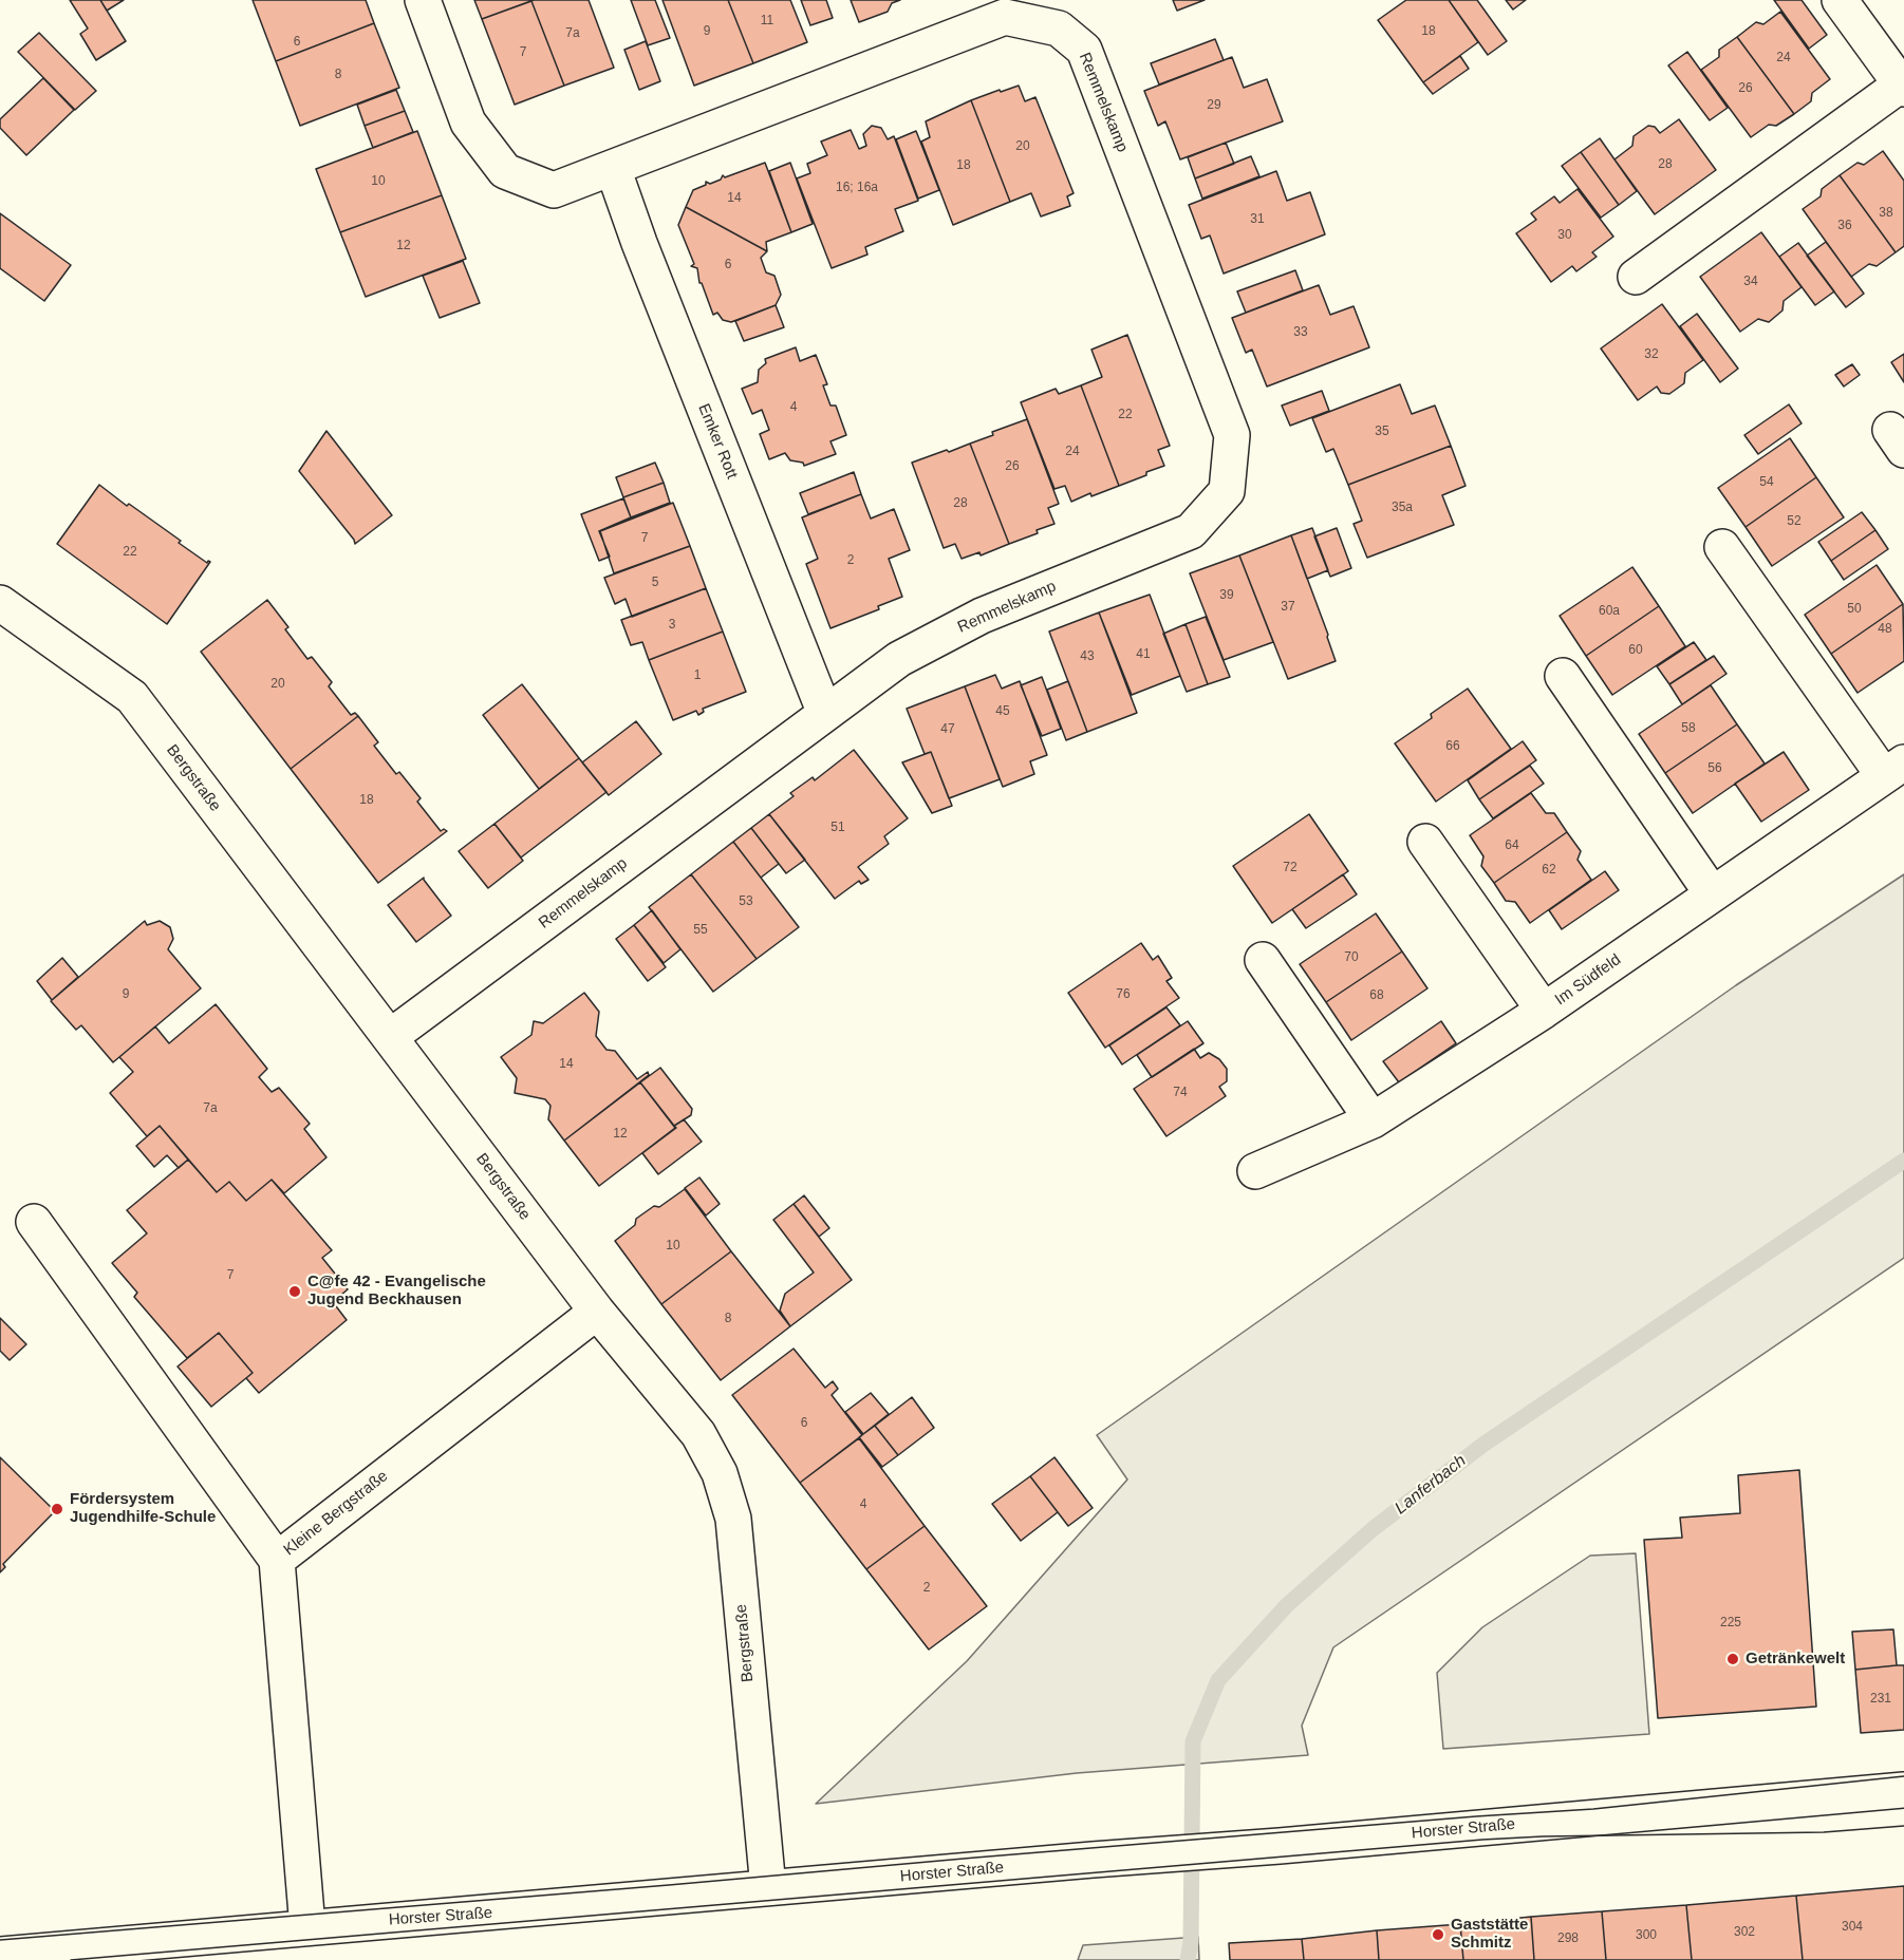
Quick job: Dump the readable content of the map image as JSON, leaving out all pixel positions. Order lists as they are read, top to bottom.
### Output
{
  "streets": {
    "street": [
      "Remmelskamp",
      "Emker Rott",
      "Bergstraße",
      "Im Südfeld",
      "Kleine Bergstraße",
      "Horster Straße"
    ]
  },
  "crossings": [
    ["Remmelskamp", "Emker Rott"],
    ["Remmelskamp", "Bergstraße"],
    ["Bergstraße", "Kleine Bergstraße"],
    ["Bergstraße", "Horster Straße"],
    ["Kleine Bergstraße", "Horster Straße"]
  ],
  "water": ["Lanferbach"],
  "places": [
    "C@fe 42 - Evangelische Jugend Beckhausen",
    "Fördersystem Jugendhilfe-Schule",
    "Getränkewelt",
    "Gaststätte Schmitz"
  ],
  "house_numbers": [
    "11",
    "9",
    "18",
    "7a",
    "6",
    "7",
    "24",
    "8",
    "26",
    "29",
    "20",
    "28",
    "18",
    "10",
    "16; 16a",
    "14",
    "38",
    "31",
    "36",
    "30",
    "12",
    "6",
    "34",
    "33",
    "32",
    "4",
    "22",
    "35",
    "24",
    "26",
    "54",
    "28",
    "35a",
    "52",
    "7",
    "22",
    "2",
    "5",
    "39",
    "37",
    "50",
    "60a",
    "3",
    "48",
    "60",
    "41",
    "43",
    "1",
    "20",
    "45",
    "58",
    "47",
    "66",
    "56",
    "18",
    "51",
    "64",
    "72",
    "62",
    "53",
    "55",
    "70",
    "9",
    "76",
    "68",
    "14",
    "74",
    "7a",
    "12",
    "10",
    "7",
    "8",
    "6",
    "4",
    "2",
    "225",
    "231",
    "304",
    "302",
    "300",
    "298"
  ]
}
